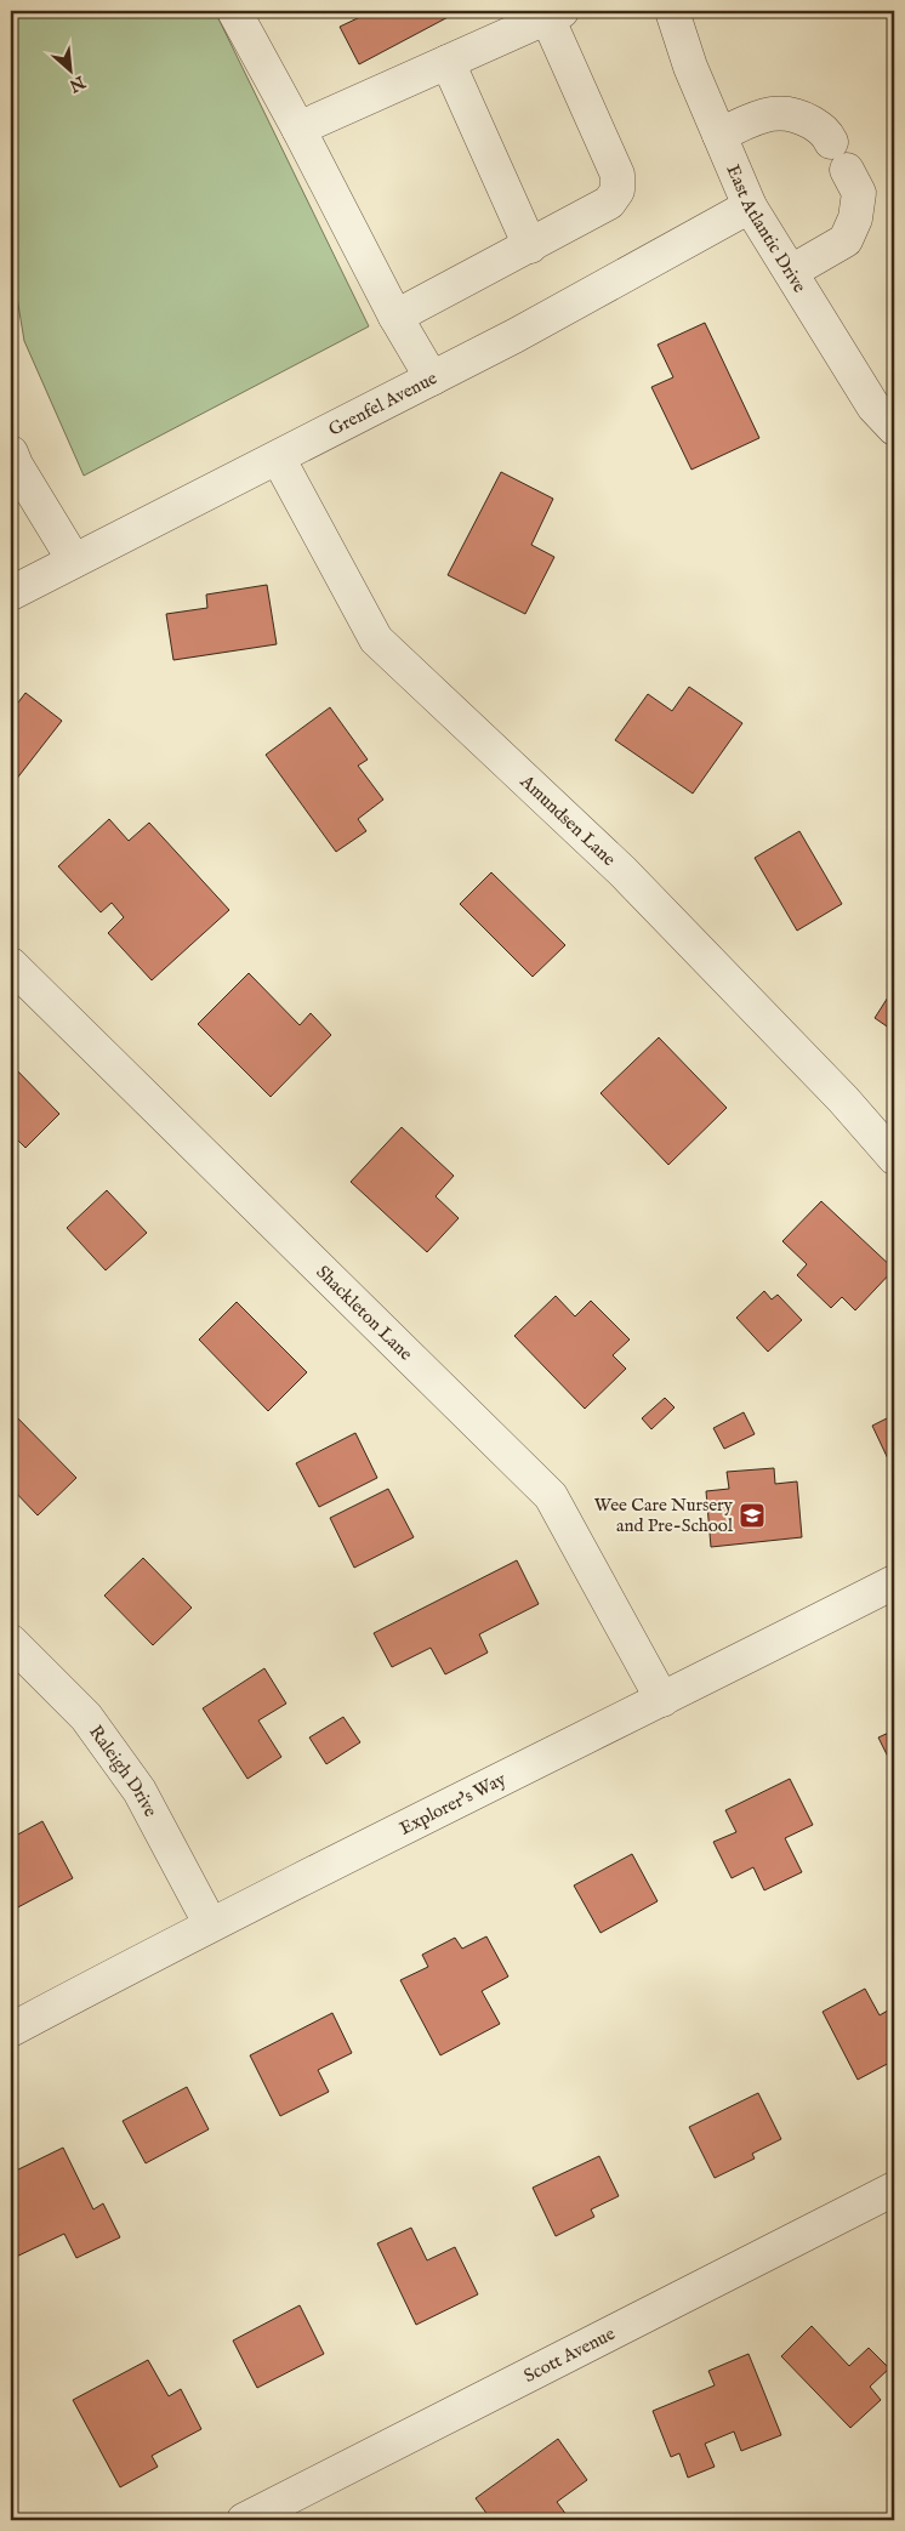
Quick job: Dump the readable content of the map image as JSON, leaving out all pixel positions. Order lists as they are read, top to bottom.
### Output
{
  "streets": {
    "street": [
      "East Atlantic Drive",
      "Grenfel Avenue",
      "Amundsen Lane",
      "Shackleton Lane",
      "Raleigh Drive",
      "Explorer's Way",
      "Scott Avenue"
    ]
  },
  "crossings": [
    ["East Atlantic Drive", "Grenfel Avenue"],
    ["Grenfel Avenue", "Amundsen Lane"],
    ["Shackleton Lane", "Explorer's Way"],
    ["Raleigh Drive", "Explorer's Way"]
  ],
  "places": {
    "school or university": ["Wee Care Nursery and Pre-School"]
  },
  "north": "bottom right"
}
